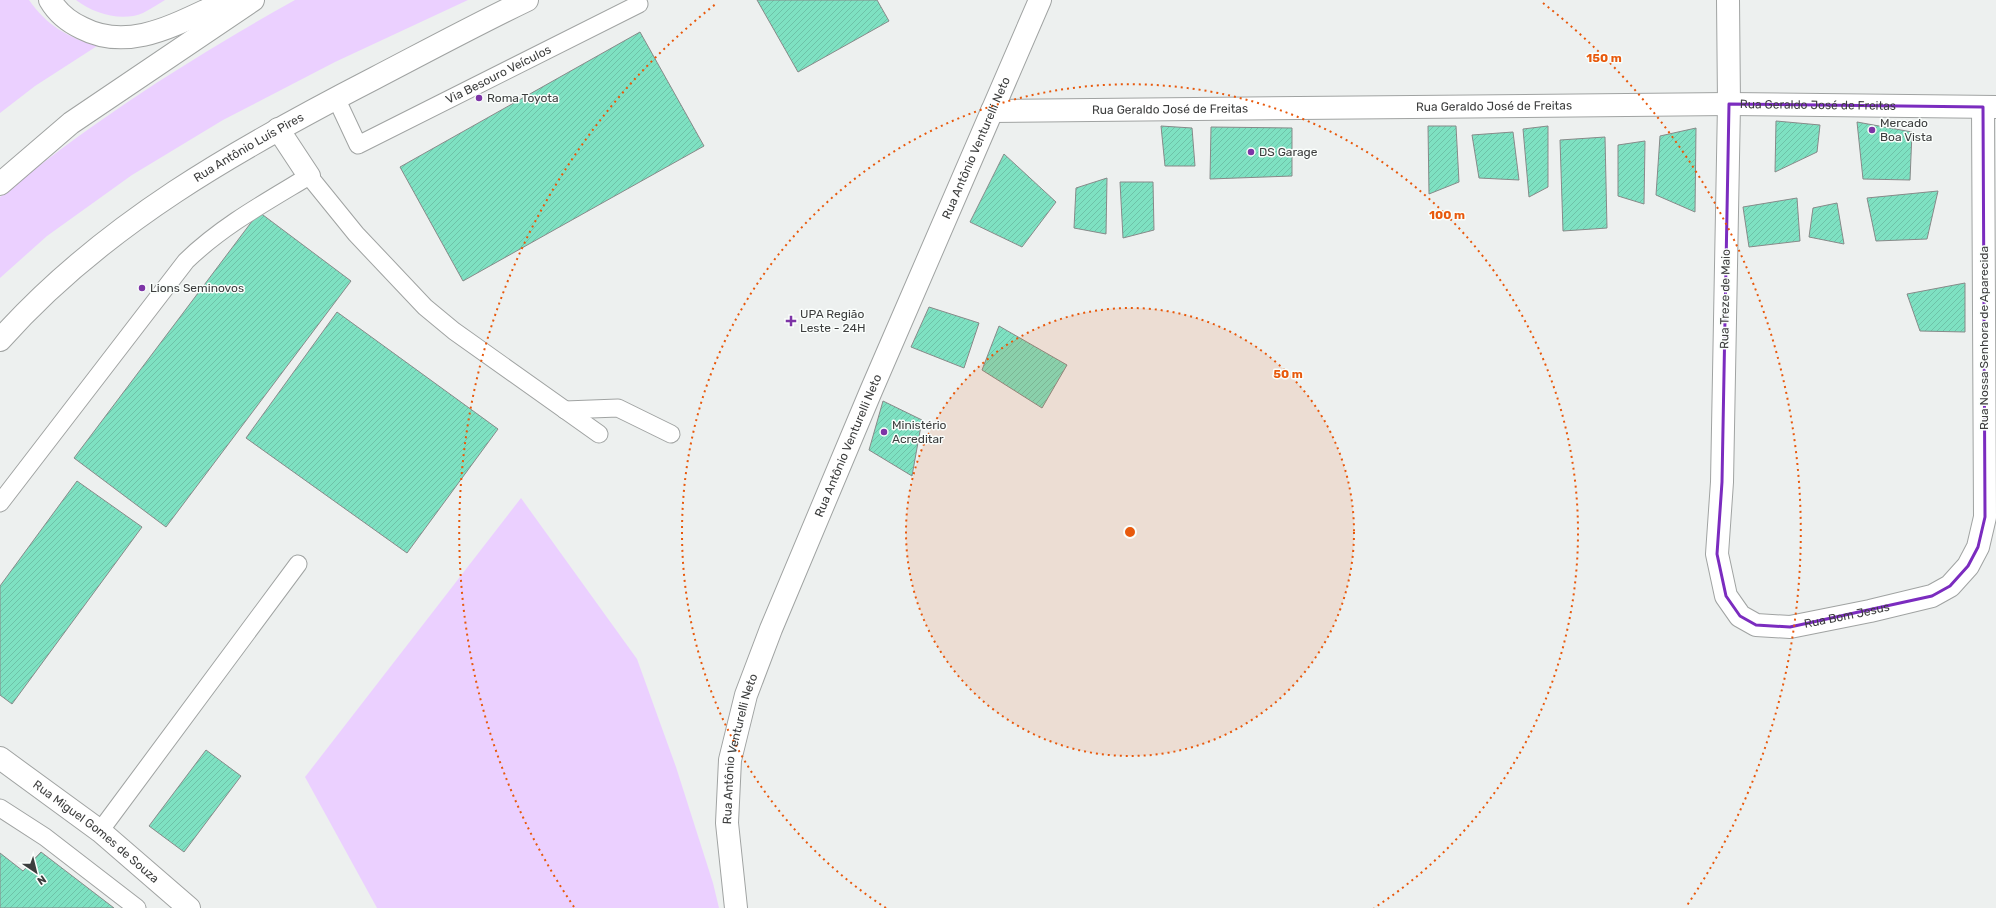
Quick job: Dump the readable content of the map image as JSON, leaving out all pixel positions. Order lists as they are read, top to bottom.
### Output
{
  "streets": {
    "main road": [
      "Rua Geraldo José de Freitas",
      "Rua Antônio Luís Pires",
      "Rua Antônio Venturelli Neto",
      "Rua Treze de Maio",
      "Rua Nossa Senhora de Aparecida",
      "Rua Bom Jesus",
      "Rua Miguel Gomes de Souza"
    ],
    "lane": ["Via Besouro Veículos"]
  },
  "crossings": [
    ["Via Besouro Veículos", "Rua Antônio Luís Pires"],
    ["Rua Geraldo José de Freitas", "Rua Antônio Venturelli Neto"],
    ["Rua Geraldo José de Freitas", "Rua Treze de Maio"],
    ["Rua Geraldo José de Freitas", "Rua Nossa Senhora de Aparecida"],
    ["Rua Treze de Maio", "Rua Bom Jesus"],
    ["Rua Nossa Senhora de Aparecida", "Rua Bom Jesus"]
  ],
  "places": {
    "other": [
      "Roma Toyota",
      "Mercado Boa Vista",
      "DS Garage",
      "Lions Seminovos",
      "Ministério Acreditar"
    ],
    "health": ["UPA Região Leste - 24H"]
  },
  "north": "bottom right",
  "rings": ["150 m", "100 m", "50 m"]
}
